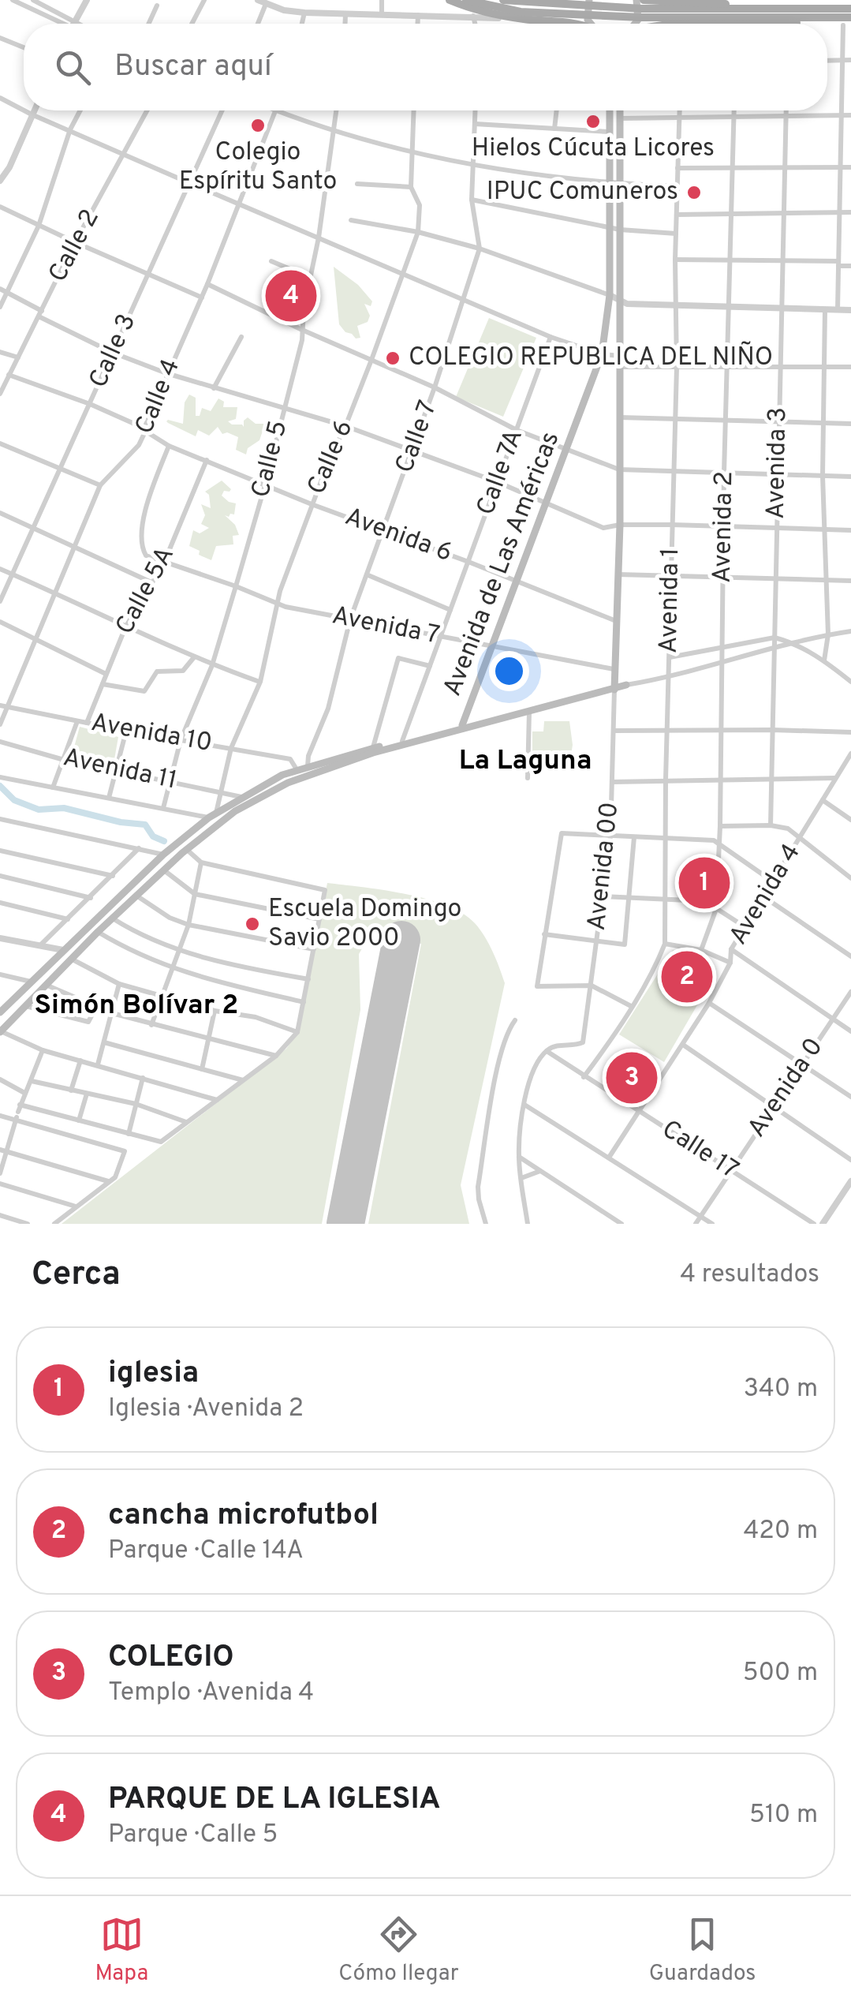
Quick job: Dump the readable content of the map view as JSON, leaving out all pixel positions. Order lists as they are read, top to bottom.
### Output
{
  "streets": {
    "main road": ["Avenida de Las Américas"],
    "street": [
      "Calle 2",
      "Calle 3",
      "Calle 4",
      "Calle 7",
      "Calle 6",
      "Calle 5",
      "Avenida 3",
      "Calle 7A",
      "Avenida 2",
      "Avenida 6",
      "Calle 5A",
      "Avenida 1",
      "Avenida 7",
      "Avenida 10",
      "Avenida 11",
      "Avenida 00",
      "Avenida 4",
      "Avenida 0",
      "Calle 17"
    ]
  },
  "crossings": [
    ["Calle 2", "Avenida 6"],
    ["Calle 3", "Avenida 6"],
    ["Calle 4", "Avenida 6"],
    ["Calle 4", "Avenida 10"],
    ["Calle 7", "Avenida 6"],
    ["Calle 7", "Avenida de Las Américas"],
    ["Calle 7", "Avenida 7"],
    ["Calle 6", "Avenida 6"],
    ["Calle 6", "Avenida de Las Américas"],
    ["Calle 6", "Avenida 7"],
    ["Calle 6", "Avenida 10"],
    ["Calle 6", "Avenida 11"],
    ["Calle 5", "Avenida 6"],
    ["Calle 5", "Avenida 7"],
    ["Calle 5", "Avenida 10"],
    ["Calle 5", "Avenida 11"],
    ["Calle 7A", "Avenida 6"],
    ["Calle 7A", "Avenida de Las Américas"],
    ["Calle 7A", "Avenida 7"],
    ["Avenida 6", "Avenida de Las Américas"],
    ["Avenida 6", "Calle 5A"],
    ["Avenida de Las Américas", "Avenida 7"],
    ["Avenida de Las Américas", "Avenida 10"],
    ["Avenida de Las Américas", "Avenida 11"],
    ["Avenida de Las Américas", "Avenida 00"],
    ["Calle 5A", "Avenida 7"],
    ["Calle 5A", "Avenida 10"],
    ["Avenida 1", "Calle 17"],
    ["Avenida 00", "Calle 17"],
    ["Avenida 4", "Calle 17"],
    ["Avenida 0", "Calle 17"]
  ],
  "districts": ["La Laguna", "Simón Bolívar 2"],
  "places": [
    "Hielos Cúcuta Licores",
    "Colegio Espíritu Santo",
    "IPUC Comuneros",
    "COLEGIO REPUBLICA DEL NIÑO",
    "Escuela Domingo Savio 2000"
  ],
  "page": {
    "search": "Buscar aquí",
    "pins": [
      "4",
      "1",
      "2",
      "3"
    ],
    "heading": ["Cerca", "4 resultados"],
    "list": [
      {
        "mark": "1",
        "name": "iglesia",
        "note": "Iglesia · Avenida 2",
        "value": "340 m"
      },
      {
        "mark": "2",
        "name": "cancha microfutbol",
        "note": "Parque · Calle 14A",
        "value": "420 m"
      },
      {
        "mark": "3",
        "name": "COLEGIO",
        "note": "Templo · Avenida 4",
        "value": "500 m"
      },
      {
        "mark": "4",
        "name": "PARQUE DE LA IGLESIA",
        "note": "Parque · Calle 5",
        "value": "510 m"
      }
    ],
    "nav": ["Mapa", "Cómo llegar", "Guardados"]
  }
}
